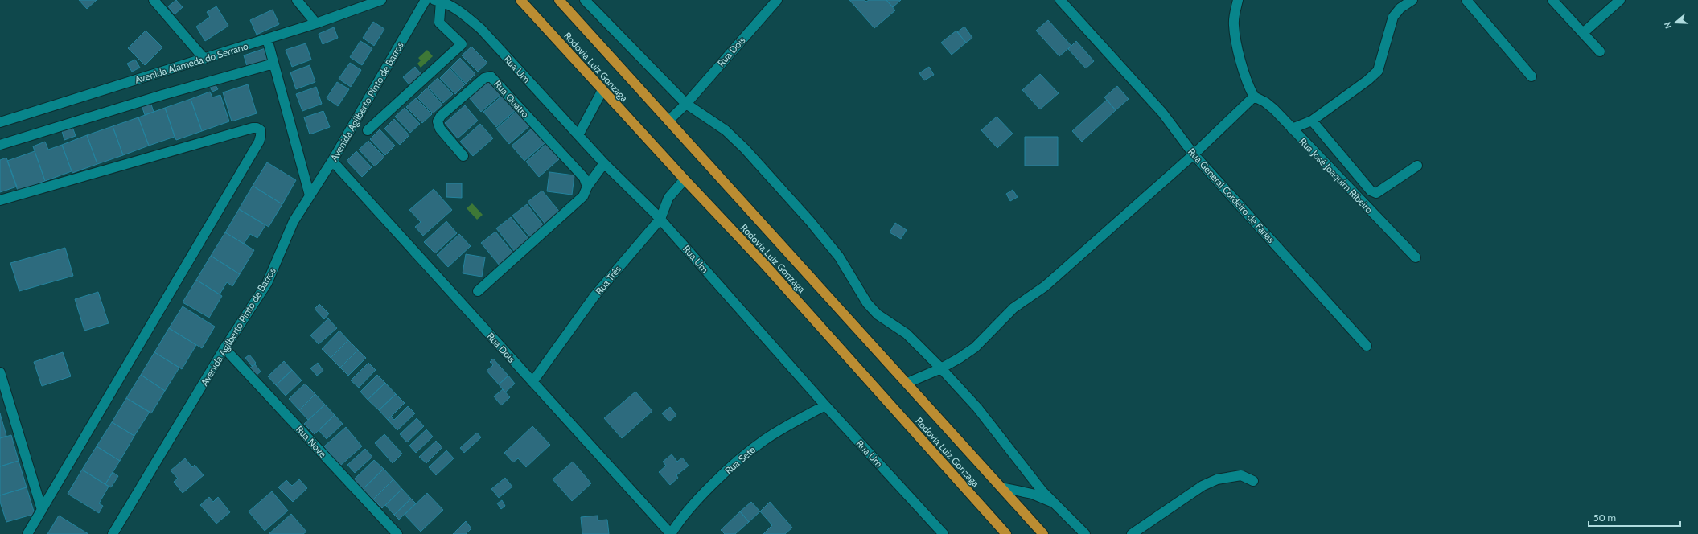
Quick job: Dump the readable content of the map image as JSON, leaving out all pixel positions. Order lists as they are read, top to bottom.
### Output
{
  "streets": {
    "highway": ["Rodovia Luiz Gonzaga"],
    "street": [
      "Rua Dois",
      "Avenida Alameda do Serrano",
      "Rua Um",
      "Rua Quatro",
      "Avenida Agilberto Pinto de Barros",
      "Rua José Joaquim Ribeiro",
      "Rua General Cordeiro de Farias",
      "Rua Três",
      "Rua Nove",
      "Rua Sete"
    ]
  },
  "crossings": [
    ["Rua Dois", "Rodovia Luiz Gonzaga"],
    ["Rua Dois", "Avenida Agilberto Pinto de Barros"],
    ["Rua Dois", "Rua Três"],
    ["Rua Dois", "Rua Sete"],
    ["Rodovia Luiz Gonzaga", "Rua Três"],
    ["Rua Um", "Rua Três"],
    ["Rua Um", "Rua Sete"],
    ["Avenida Agilberto Pinto de Barros", "Rua Nove"]
  ],
  "scale_bar": "50 m",
  "north": "left"
}
